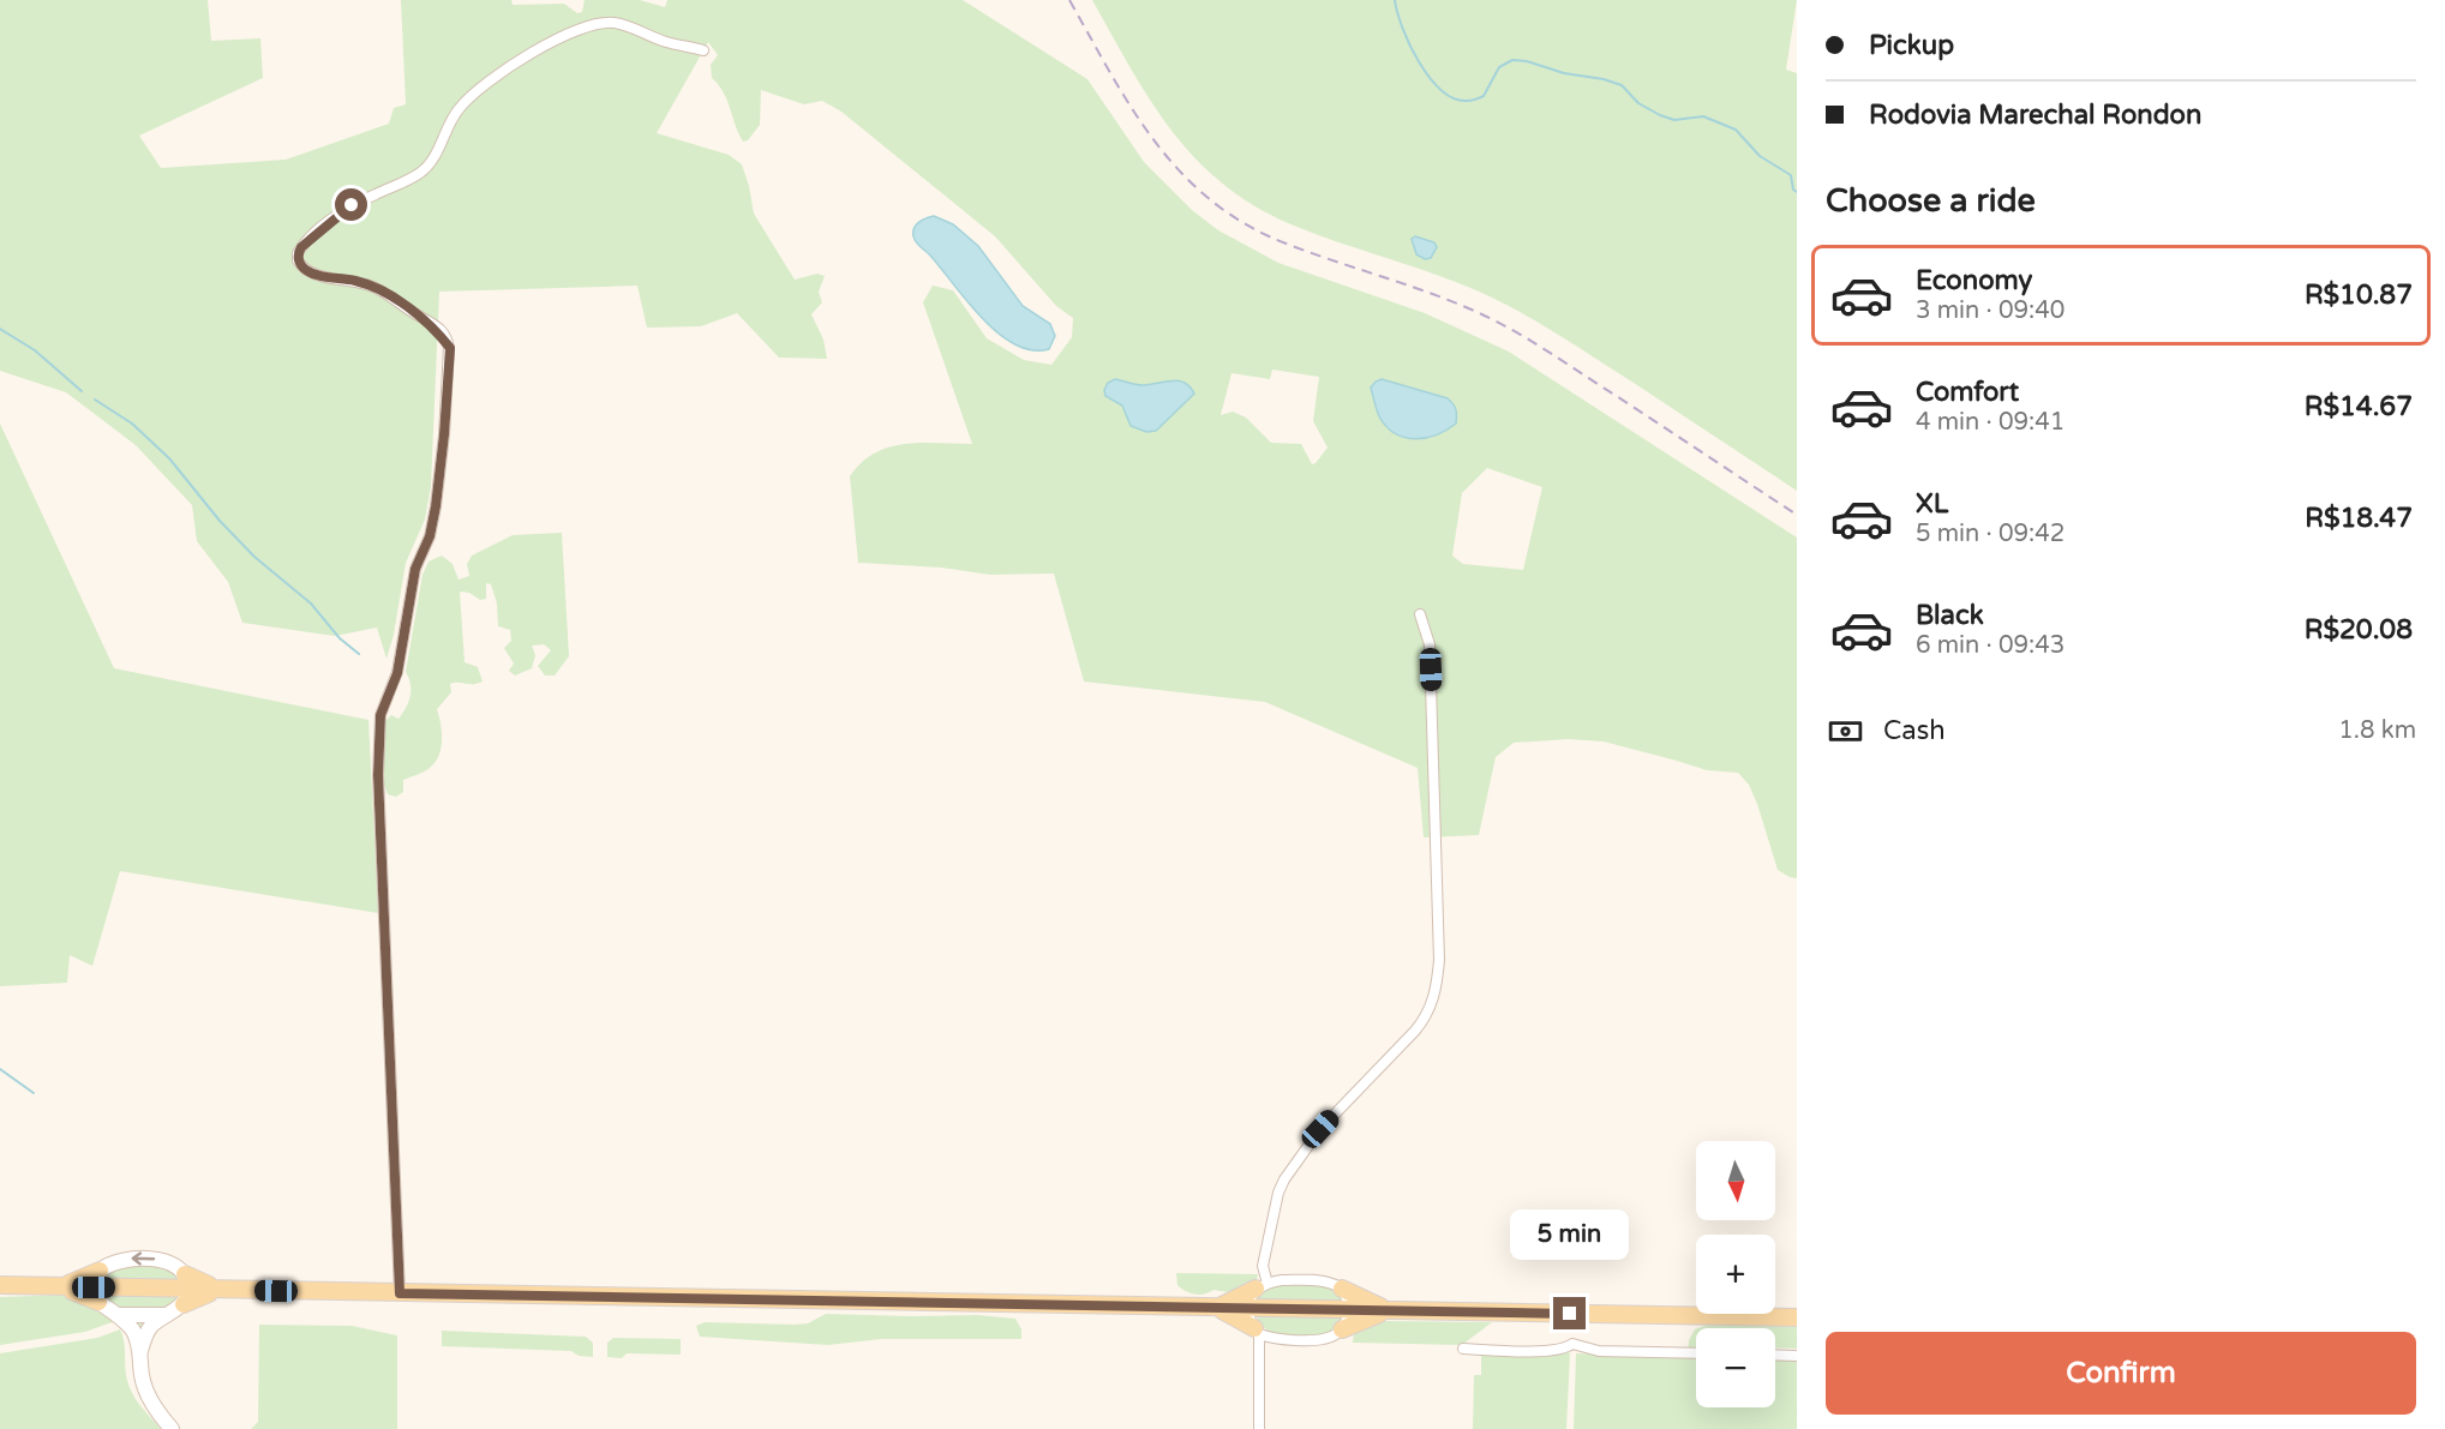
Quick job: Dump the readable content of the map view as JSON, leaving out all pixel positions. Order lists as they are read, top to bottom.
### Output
{
  "north": "bottom",
  "page": {
    "banner": ["Pickup", "Rodovia Marechal Rondon"],
    "heading": "Choose a ride",
    "list": [
      {
        "name": "Economy",
        "note": "3 min · 09:40",
        "value": "R$10.87"
      },
      {
        "name": "Comfort",
        "note": "4 min · 09:41",
        "value": "R$14.67"
      },
      {
        "name": "XL",
        "note": "5 min · 09:42",
        "value": "R$18.47"
      },
      {
        "name": "Black",
        "note": "6 min · 09:43",
        "value": "R$20.08"
      }
    ],
    "pay": ["Cash", "1.8 km"],
    "map_buttons": ["+", "−"],
    "bubble": "5 min",
    "buttons": "Confirm"
  }
}
